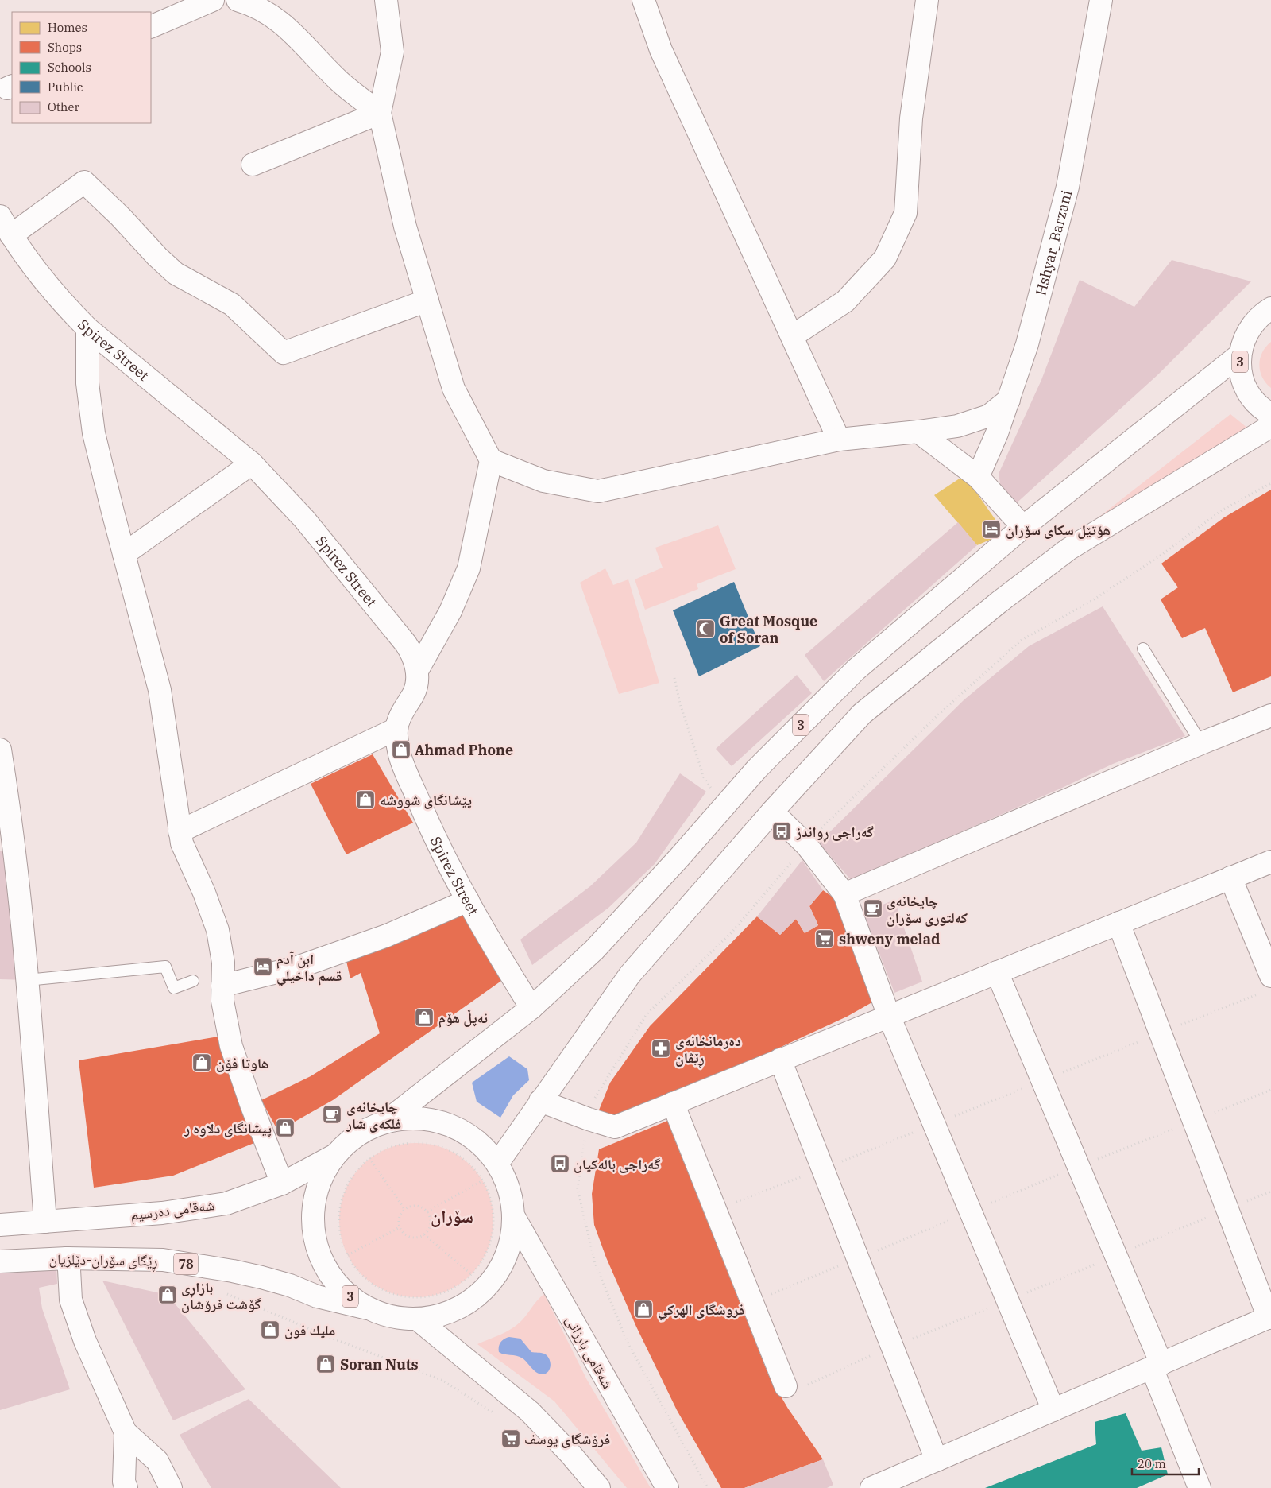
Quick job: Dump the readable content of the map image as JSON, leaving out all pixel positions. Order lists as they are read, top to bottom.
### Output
{
  "streets": {
    "main road": [
      "Hshyar_Barzani",
      "Spirez Street",
      "3",
      "شەقامی دەرسیم",
      "ڕێگای سۆران-دێلزیان",
      "78",
      "شەقامی بارزانی"
    ]
  },
  "crossings": [
    ["Spirez Street", "3"],
    ["3", "شەقامی دەرسیم"],
    ["3", "ڕێگای سۆران-دێلزیان"],
    ["3", "شەقامی بارزانی"]
  ],
  "districts": ["سۆران"],
  "places": {
    "hotel": ["هۆتێل سکای سۆران", "ابن آدم قسم داخيلي"],
    "mosque": ["Great Mosque of Soran"],
    "shop": [
      "Ahmad Phone",
      "پێشانگای شووشە",
      "ئەپڵ هۆم",
      "هاوتا فۆن",
      "پیشانگای دلاوه ر",
      "بازاڕی گۆشت فرۆشان",
      "فروشگای الهركي",
      "مليك فون",
      "Soran Nuts"
    ],
    "bus stop": ["گەراجی ڕواندز", "گەراجی بالەکیان"],
    "cafe": ["چایخانەی کەلتوری سۆران", "چایخانەی فلکەی شار"],
    "supermarket": ["shweny melad", "فرۆشگای یوسف"],
    "pharmacy": ["دەرمانخانەی ڕێڤان"]
  },
  "legend": [
    "Homes",
    "Shops",
    "Schools",
    "Public",
    "Other"
  ],
  "scale_bar": "20 m"
}
